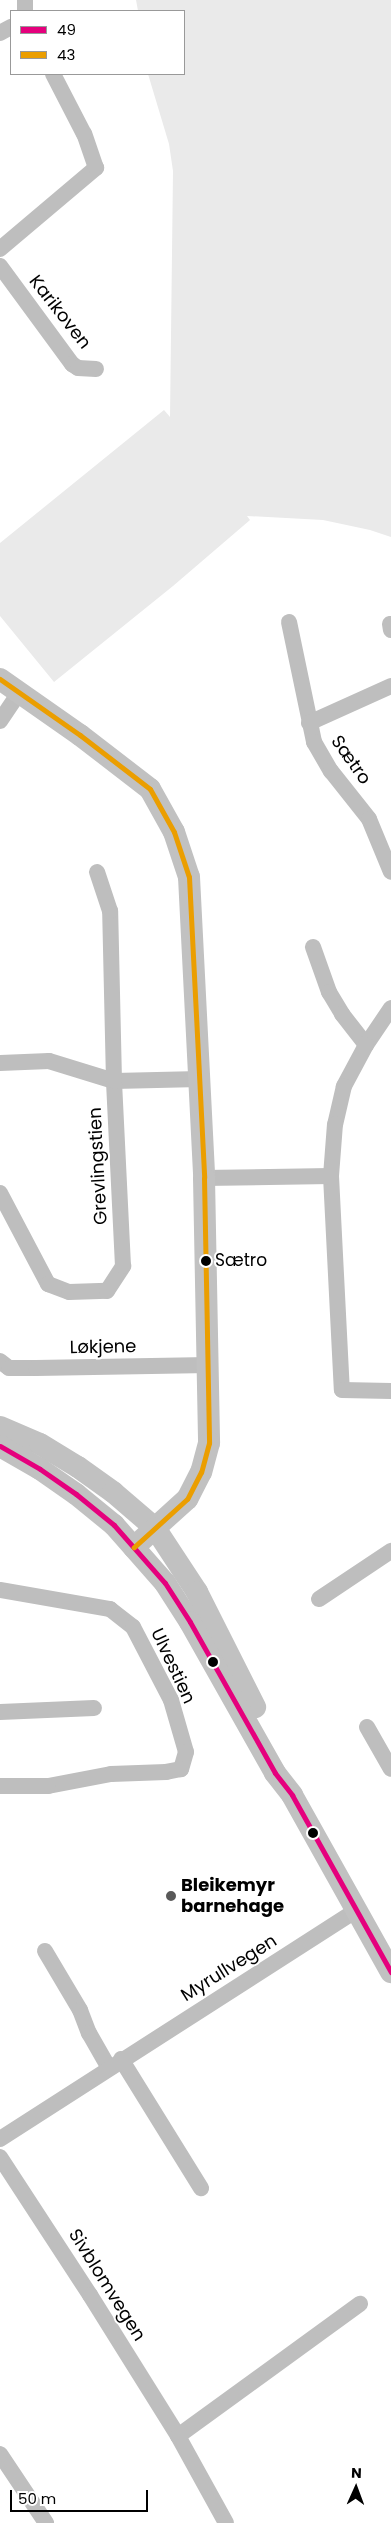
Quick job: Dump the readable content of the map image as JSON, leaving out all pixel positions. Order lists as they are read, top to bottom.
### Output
{
  "streets": {
    "street": [
      "Karikoven",
      "Sætro",
      "Grevlingstien",
      "Løkjene",
      "Ulvestien",
      "Myrullvegen",
      "Sivblomvegen"
    ]
  },
  "places": ["Sætro", "Bleikemyr barnehage"],
  "lines": ["transit line 43", "transit line 49"],
  "legend": ["49", "43"],
  "scale_bar": "50 m",
  "north": "top"
}
